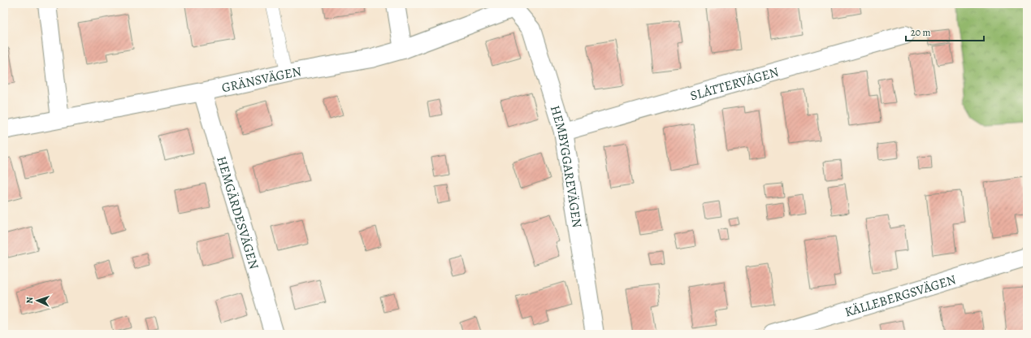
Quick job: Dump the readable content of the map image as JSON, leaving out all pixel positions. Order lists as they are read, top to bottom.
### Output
{
  "streets": {
    "street": [
      "GRÄNSVÄGEN",
      "SLÅTTERVÄGEN",
      "HEMBYGGAREVÄGEN",
      "HEMGÄRDESVÄGEN",
      "KÄLLEBERGSVÄGEN"
    ]
  },
  "crossings": [
    ["GRÄNSVÄGEN", "HEMBYGGAREVÄGEN"],
    ["GRÄNSVÄGEN", "HEMGÄRDESVÄGEN"],
    ["SLÅTTERVÄGEN", "HEMBYGGAREVÄGEN"]
  ],
  "scale_bar": "20 m",
  "north": "left"
}
